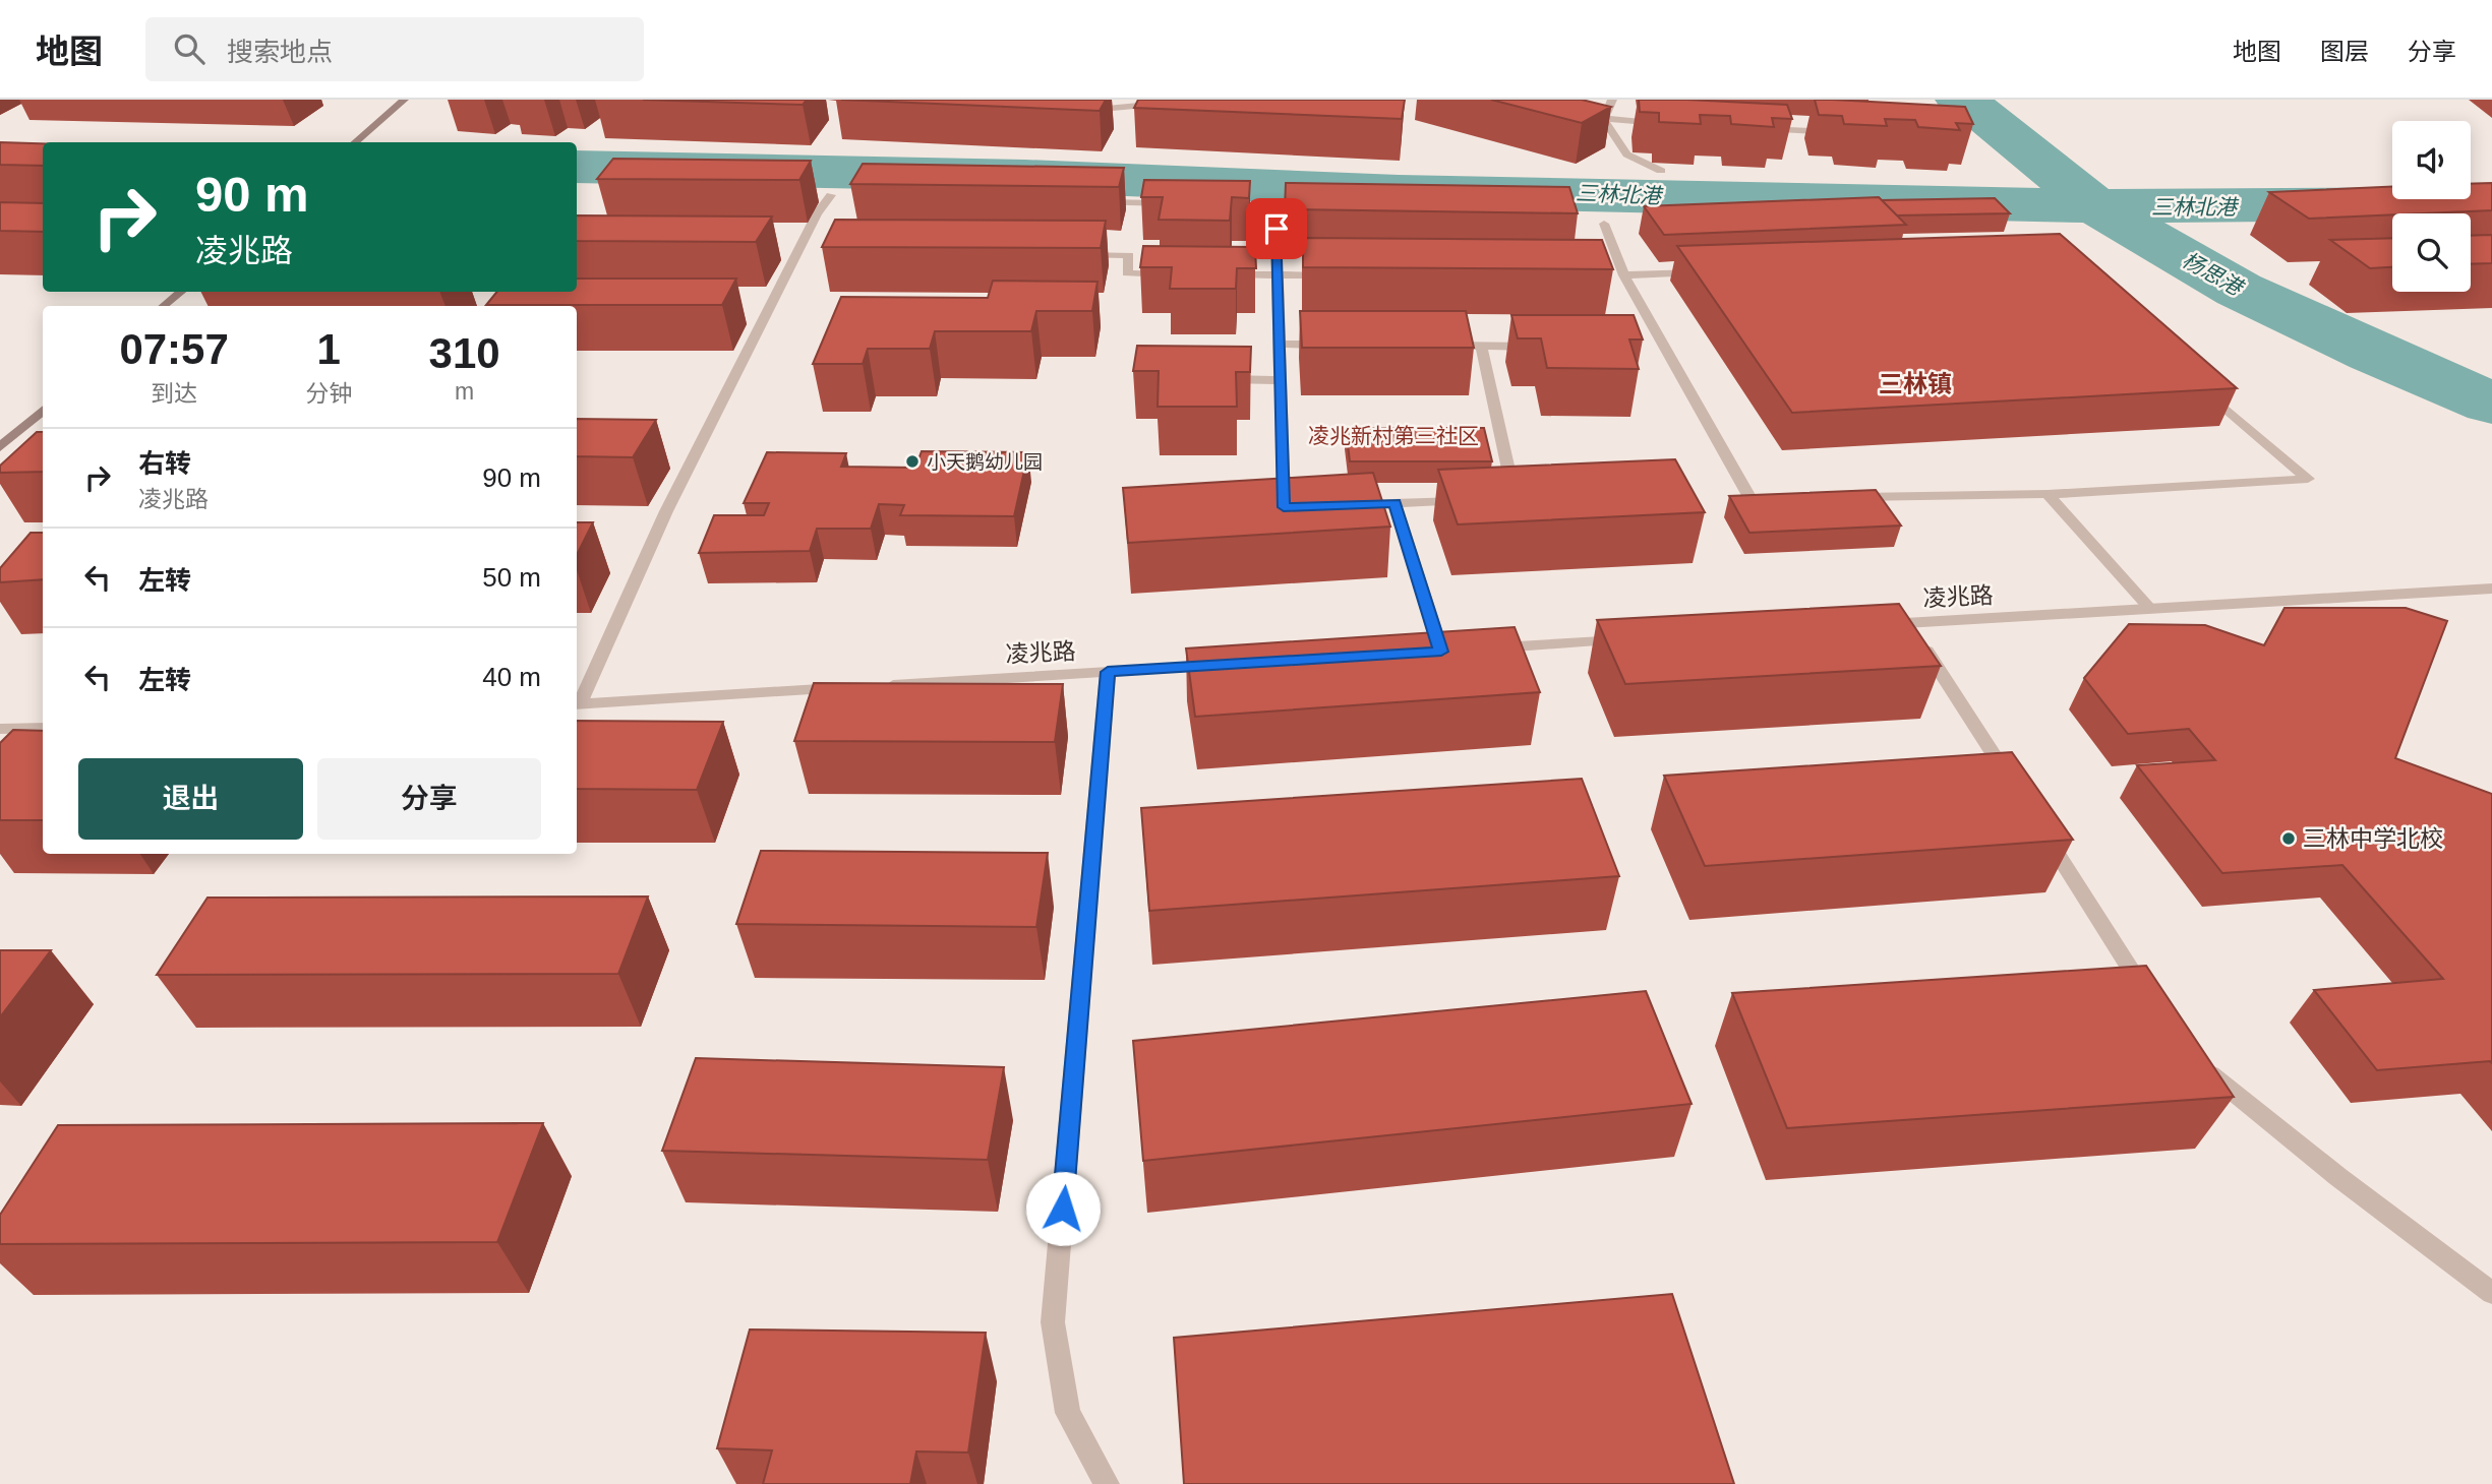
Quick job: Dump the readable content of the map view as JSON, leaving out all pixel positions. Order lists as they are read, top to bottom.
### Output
{
  "streets": {
    "street": ["凌兆路"]
  },
  "districts": ["三林镇", "凌兆新村第三社区"],
  "water": ["三林北港", "杨思港"],
  "places": ["小天鹅幼儿园", "三林中学北校"],
  "page": {
    "header": "地图",
    "search": "搜索地点",
    "nav": ["地图", "图层", "分享"],
    "turn": ["90 m", "凌兆路"],
    "eta": [
      "07:57",
      "到达",
      "1",
      "分钟",
      "310",
      "m"
    ],
    "list": [
      {
        "name": "右转",
        "note": "凌兆路",
        "value": "90 m"
      },
      {
        "name": "左转",
        "value": "50 m"
      },
      {
        "name": "左转",
        "value": "40 m"
      }
    ],
    "buttons": ["退出", "分享"]
  }
}
